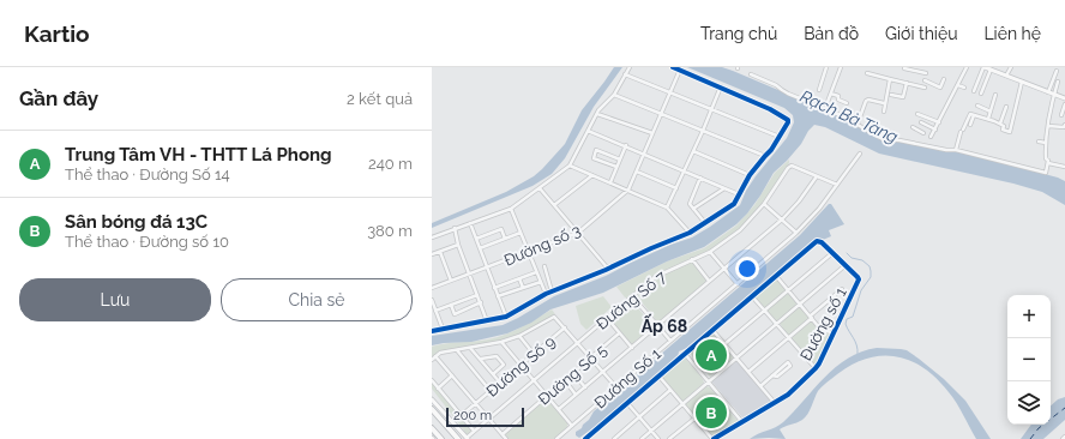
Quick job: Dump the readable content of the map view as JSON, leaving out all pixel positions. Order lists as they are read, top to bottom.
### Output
{
  "streets": {
    "street": [
      "Đường số 3",
      "Đường Số 7",
      "Đường số 1",
      "Đường Số 9",
      "Đường Số 5",
      "Đường Số 1"
    ]
  },
  "districts": ["Ấp 68"],
  "water": ["Rạch Bà Tàng"],
  "scale_bar": "200 m",
  "page": {
    "header": "Kartio",
    "nav": [
      "Trang chủ",
      "Bản đồ",
      "Giới thiệu",
      "Liên hệ"
    ],
    "heading": ["Gần đây", "2 kết quả"],
    "list": [
      {
        "mark": "A",
        "name": "Trung Tâm VH - THTT Lá Phong",
        "note": "Thể thao · Đường Số 14",
        "value": "240 m"
      },
      {
        "mark": "B",
        "name": "Sân bóng đá 13C",
        "note": "Thể thao · Đường số 10",
        "value": "380 m"
      }
    ],
    "buttons": ["Lưu", "Chia sẻ"],
    "map_buttons": ["+", "−"],
    "pins": ["A", "B"],
    "scale": "200 m"
  }
}
